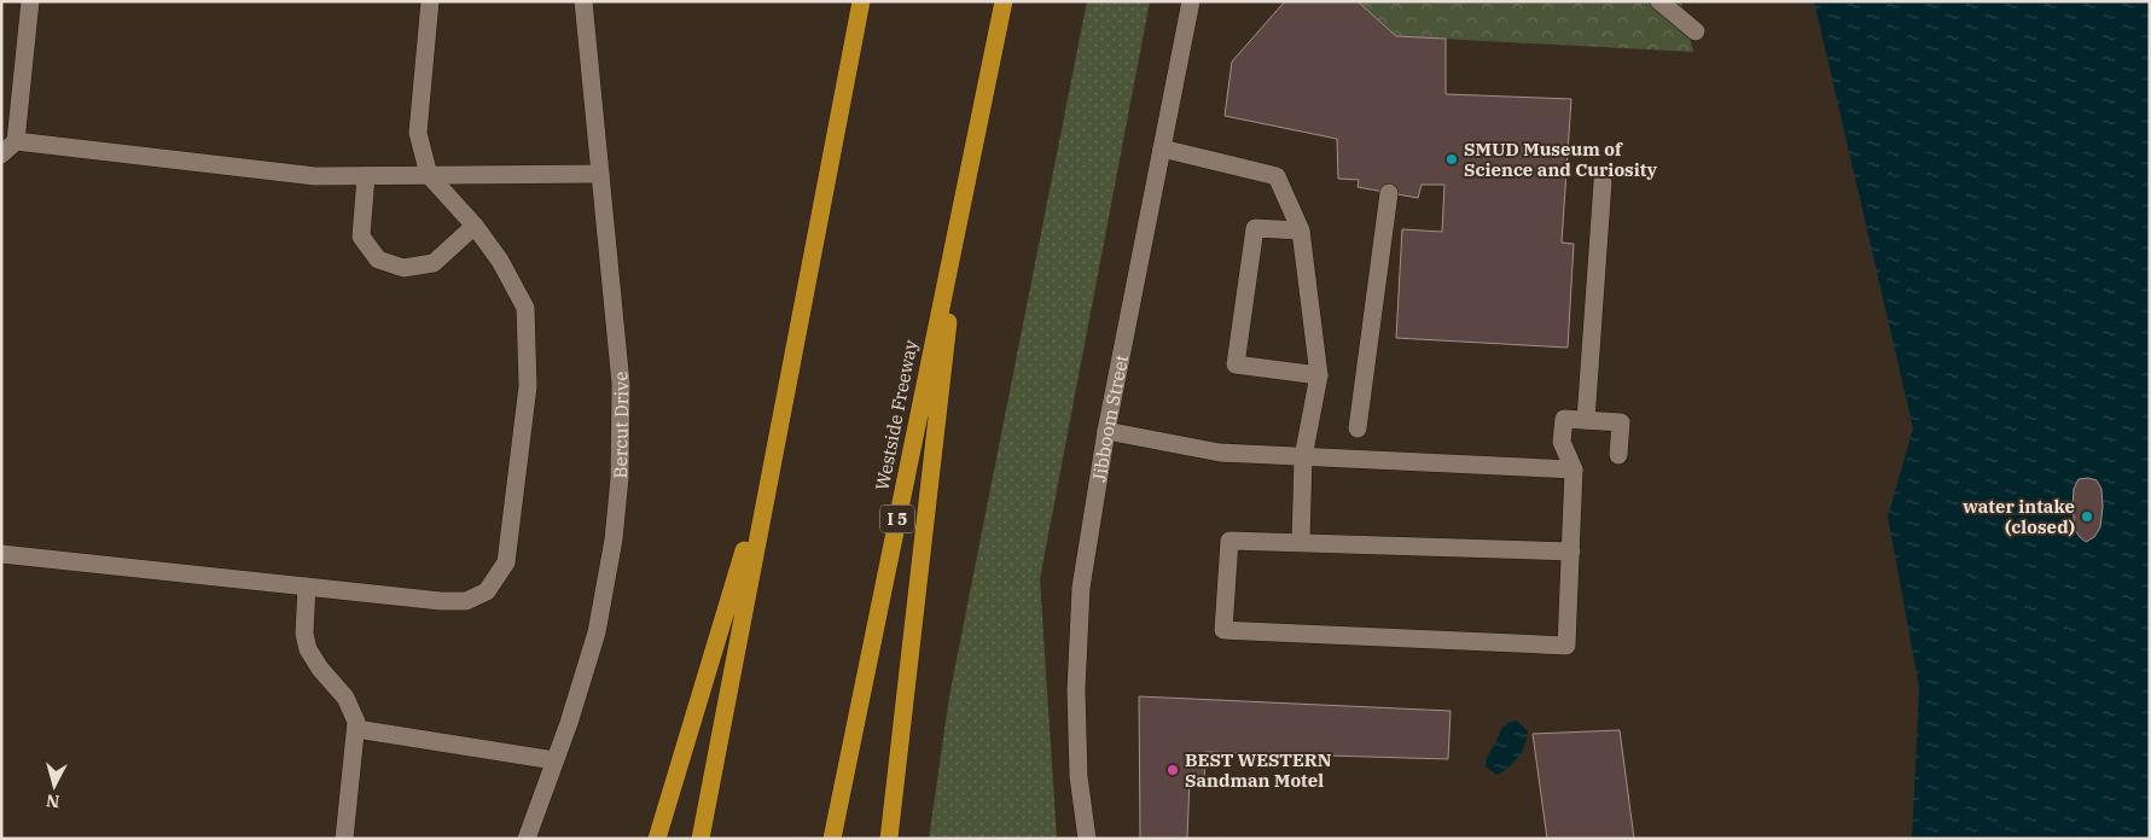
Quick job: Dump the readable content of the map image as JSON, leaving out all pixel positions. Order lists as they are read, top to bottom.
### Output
{
  "streets": {
    "highway": ["Westside Freeway", "I 5"],
    "street": ["Jibboom Street", "Bercut Drive"]
  },
  "places": ["SMUD Museum of Science and Curiosity", "water intake (closed)", "BEST WESTERN Sandman Motel"],
  "north": "bottom"
}
